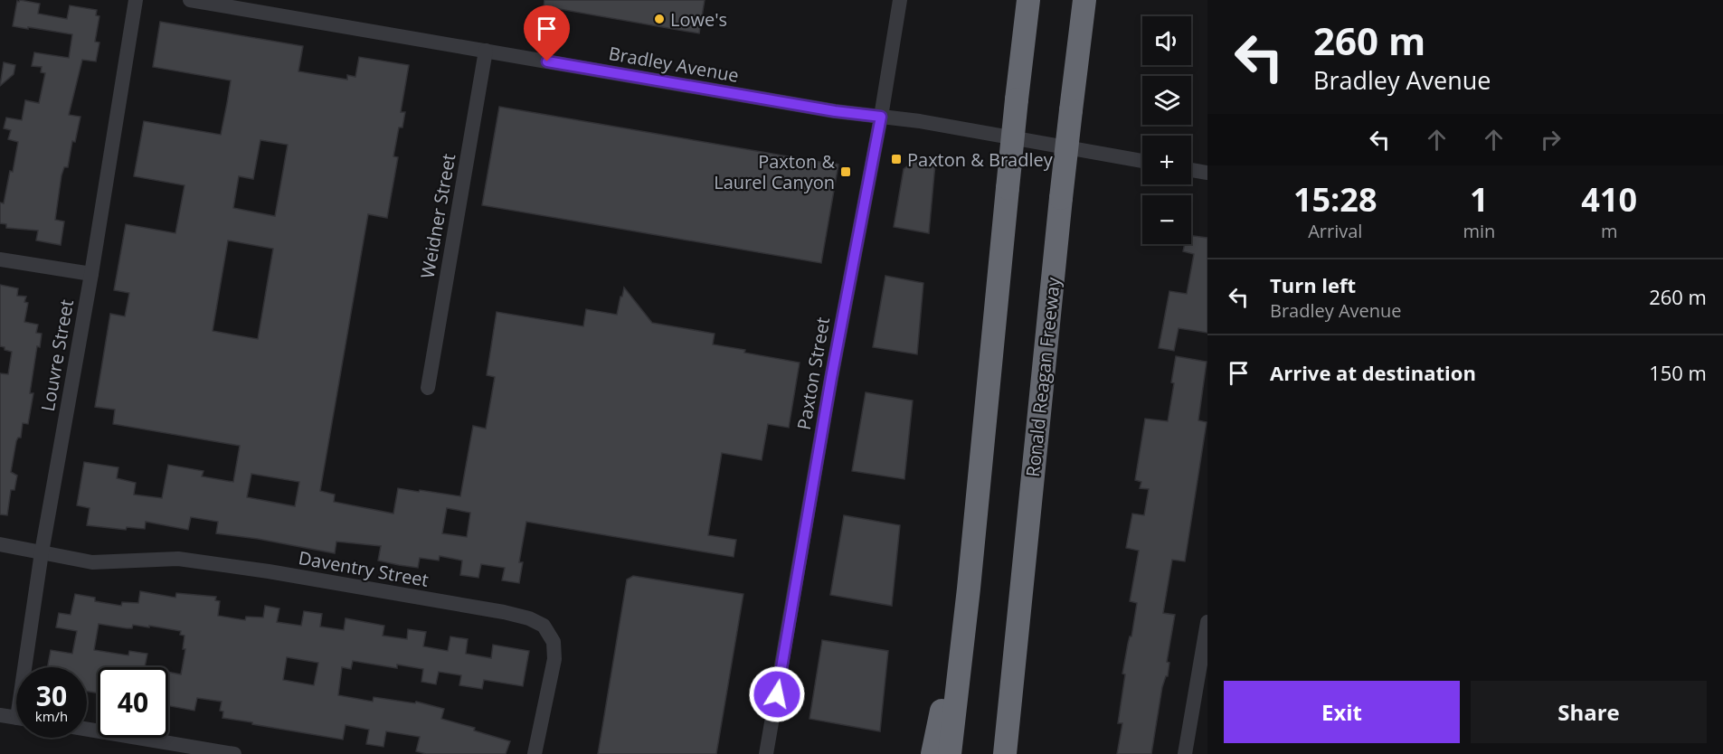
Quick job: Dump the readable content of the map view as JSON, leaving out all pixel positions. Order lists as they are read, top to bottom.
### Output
{
  "streets": {
    "highway": ["Ronald Reagan Freeway"],
    "street": [
      "Bradley Avenue",
      "Weidner Street",
      "Louvre Street",
      "Paxton Street",
      "Daventry Street"
    ]
  },
  "crossings": [
    ["Bradley Avenue", "Weidner Street"],
    ["Bradley Avenue", "Paxton Street"],
    ["Louvre Street", "Daventry Street"]
  ],
  "places": {
    "other": ["Lowe's"],
    "transit": ["Paxton & Bradley", "Paxton & Laurel Canyon"]
  },
  "page": {
    "turn": ["260 m", "Bradley Avenue"],
    "map_buttons": ["+", "−"],
    "eta": [
      "15:28",
      "Arrival",
      "1",
      "min",
      "410",
      "m"
    ],
    "list": [
      {
        "name": "Turn left",
        "note": "Bradley Avenue",
        "value": "260 m"
      },
      {
        "name": "Arrive at destination",
        "value": "150 m"
      }
    ],
    "speed": "30 km/h",
    "limit": "40",
    "buttons": ["Exit", "Share"]
  }
}
